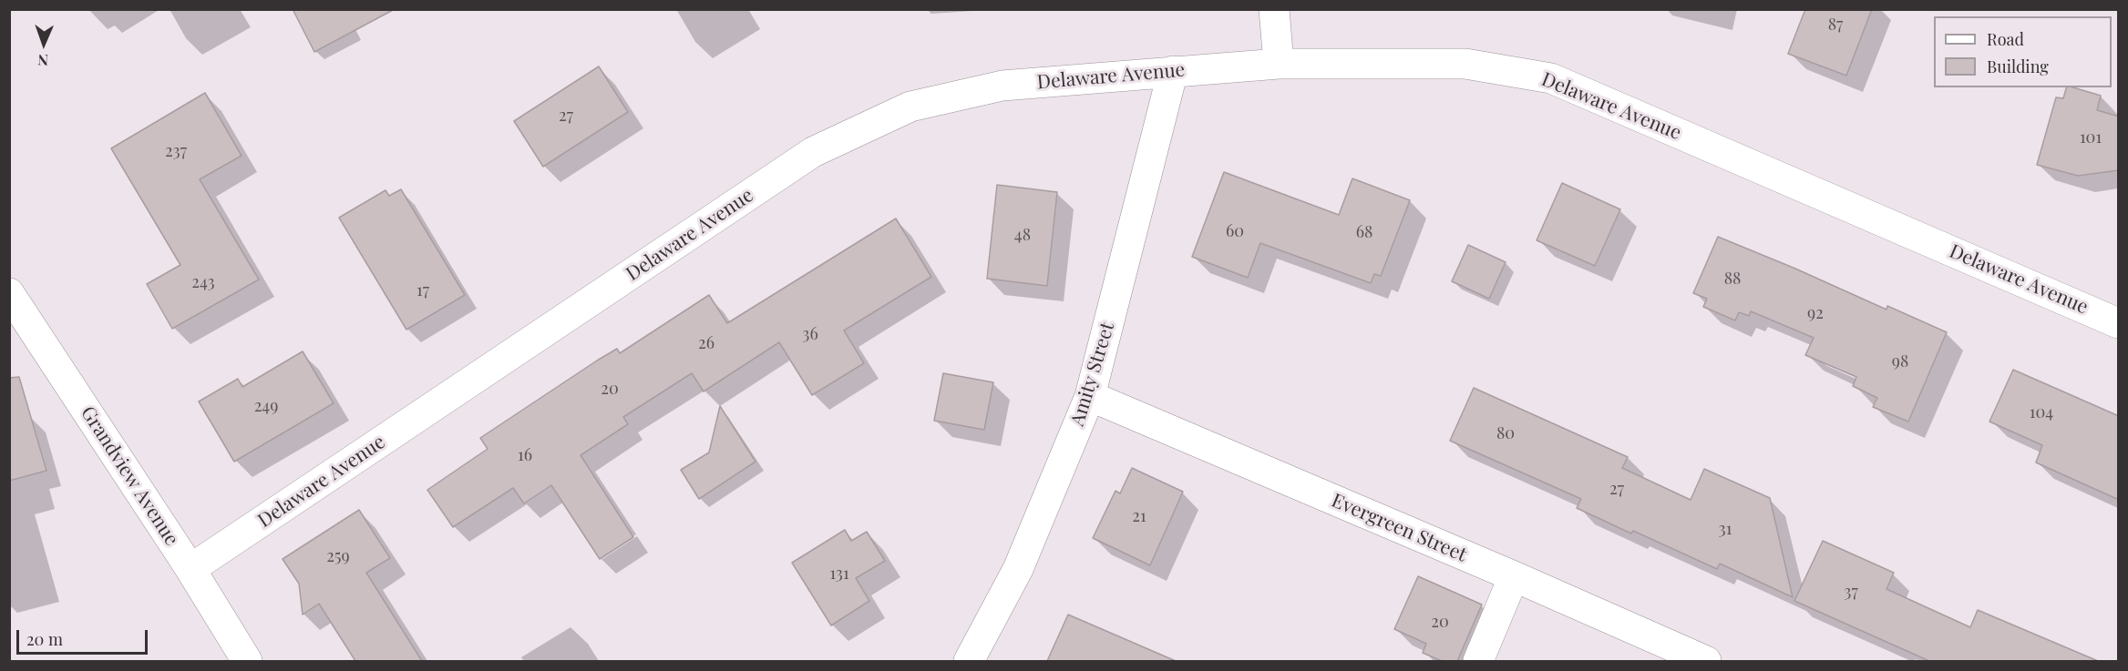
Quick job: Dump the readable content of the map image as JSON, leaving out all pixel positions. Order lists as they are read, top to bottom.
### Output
{
  "streets": {
    "street": [
      "Delaware Avenue",
      "Amity Street",
      "Grandview Avenue",
      "Evergreen Street"
    ]
  },
  "crossings": [
    ["Delaware Avenue", "Amity Street"],
    ["Delaware Avenue", "Grandview Avenue"],
    ["Amity Street", "Evergreen Street"]
  ],
  "house_numbers": [
    "87",
    "27",
    "101",
    "237",
    "60",
    "68",
    "48",
    "88",
    "243",
    "17",
    "92",
    "36",
    "26",
    "98",
    "20",
    "249",
    "104",
    "80",
    "16",
    "27",
    "21",
    "31",
    "259",
    "131",
    "37",
    "20"
  ],
  "legend": ["Road", "Building"],
  "scale_bar": "20 m",
  "north": "bottom"
}
